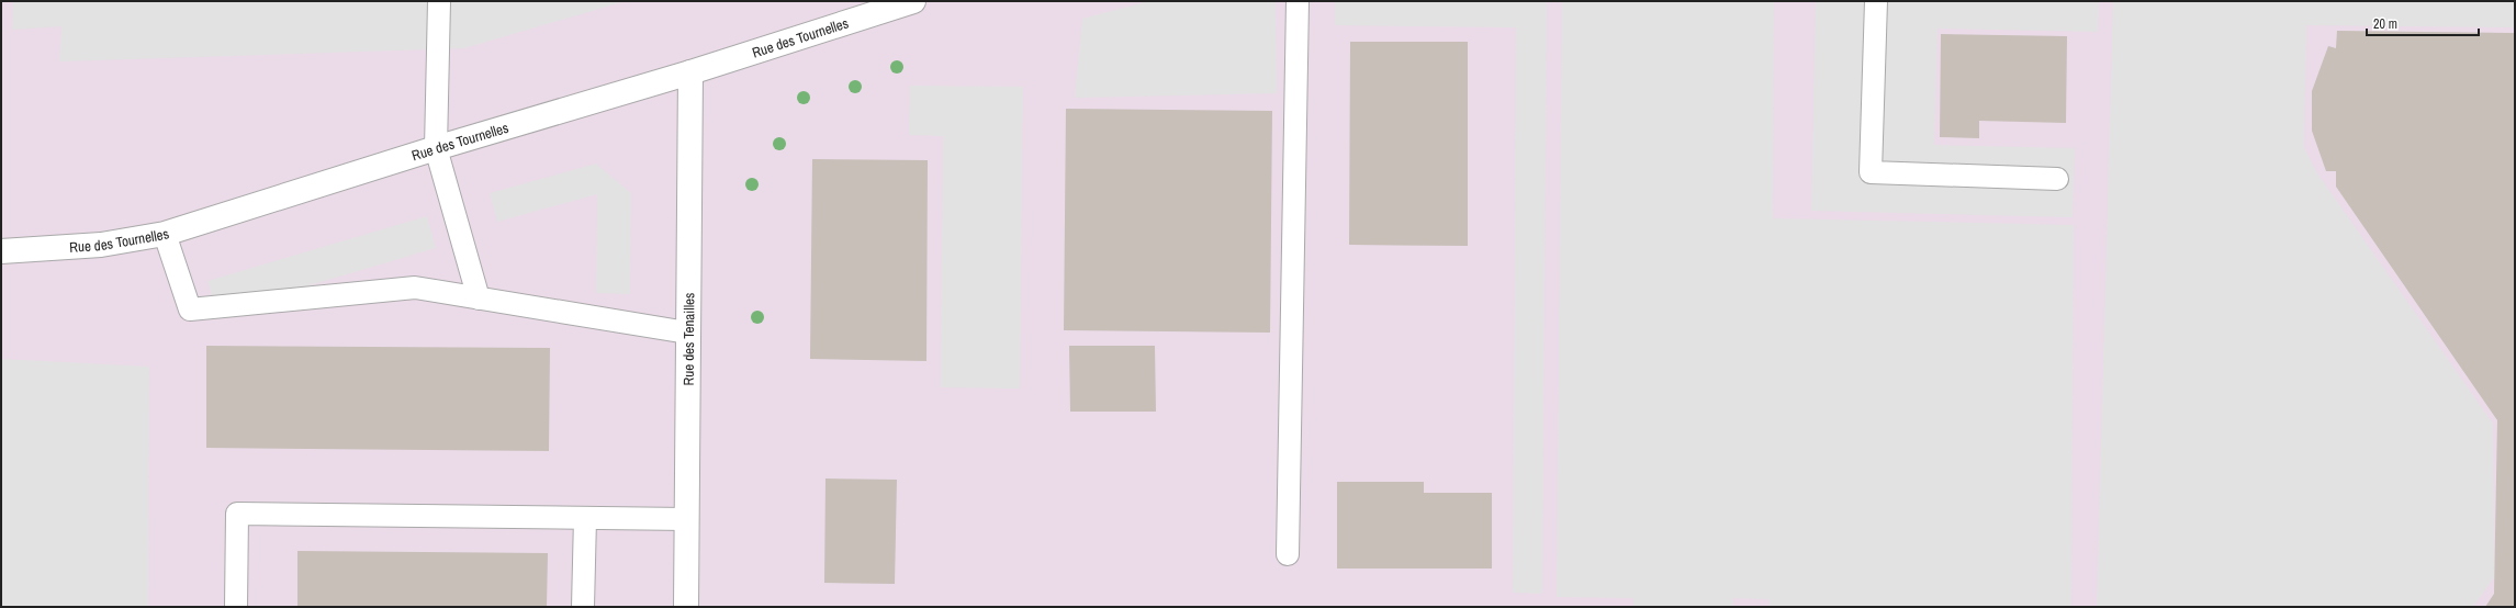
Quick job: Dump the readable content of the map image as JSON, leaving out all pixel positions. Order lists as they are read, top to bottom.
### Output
{
  "streets": {
    "street": ["Rue des Tournelles", "Rue des Tenailles"]
  },
  "crossings": [
    ["Rue des Tournelles", "Rue des Tenailles"]
  ],
  "scale_bar": "20 m"
}
